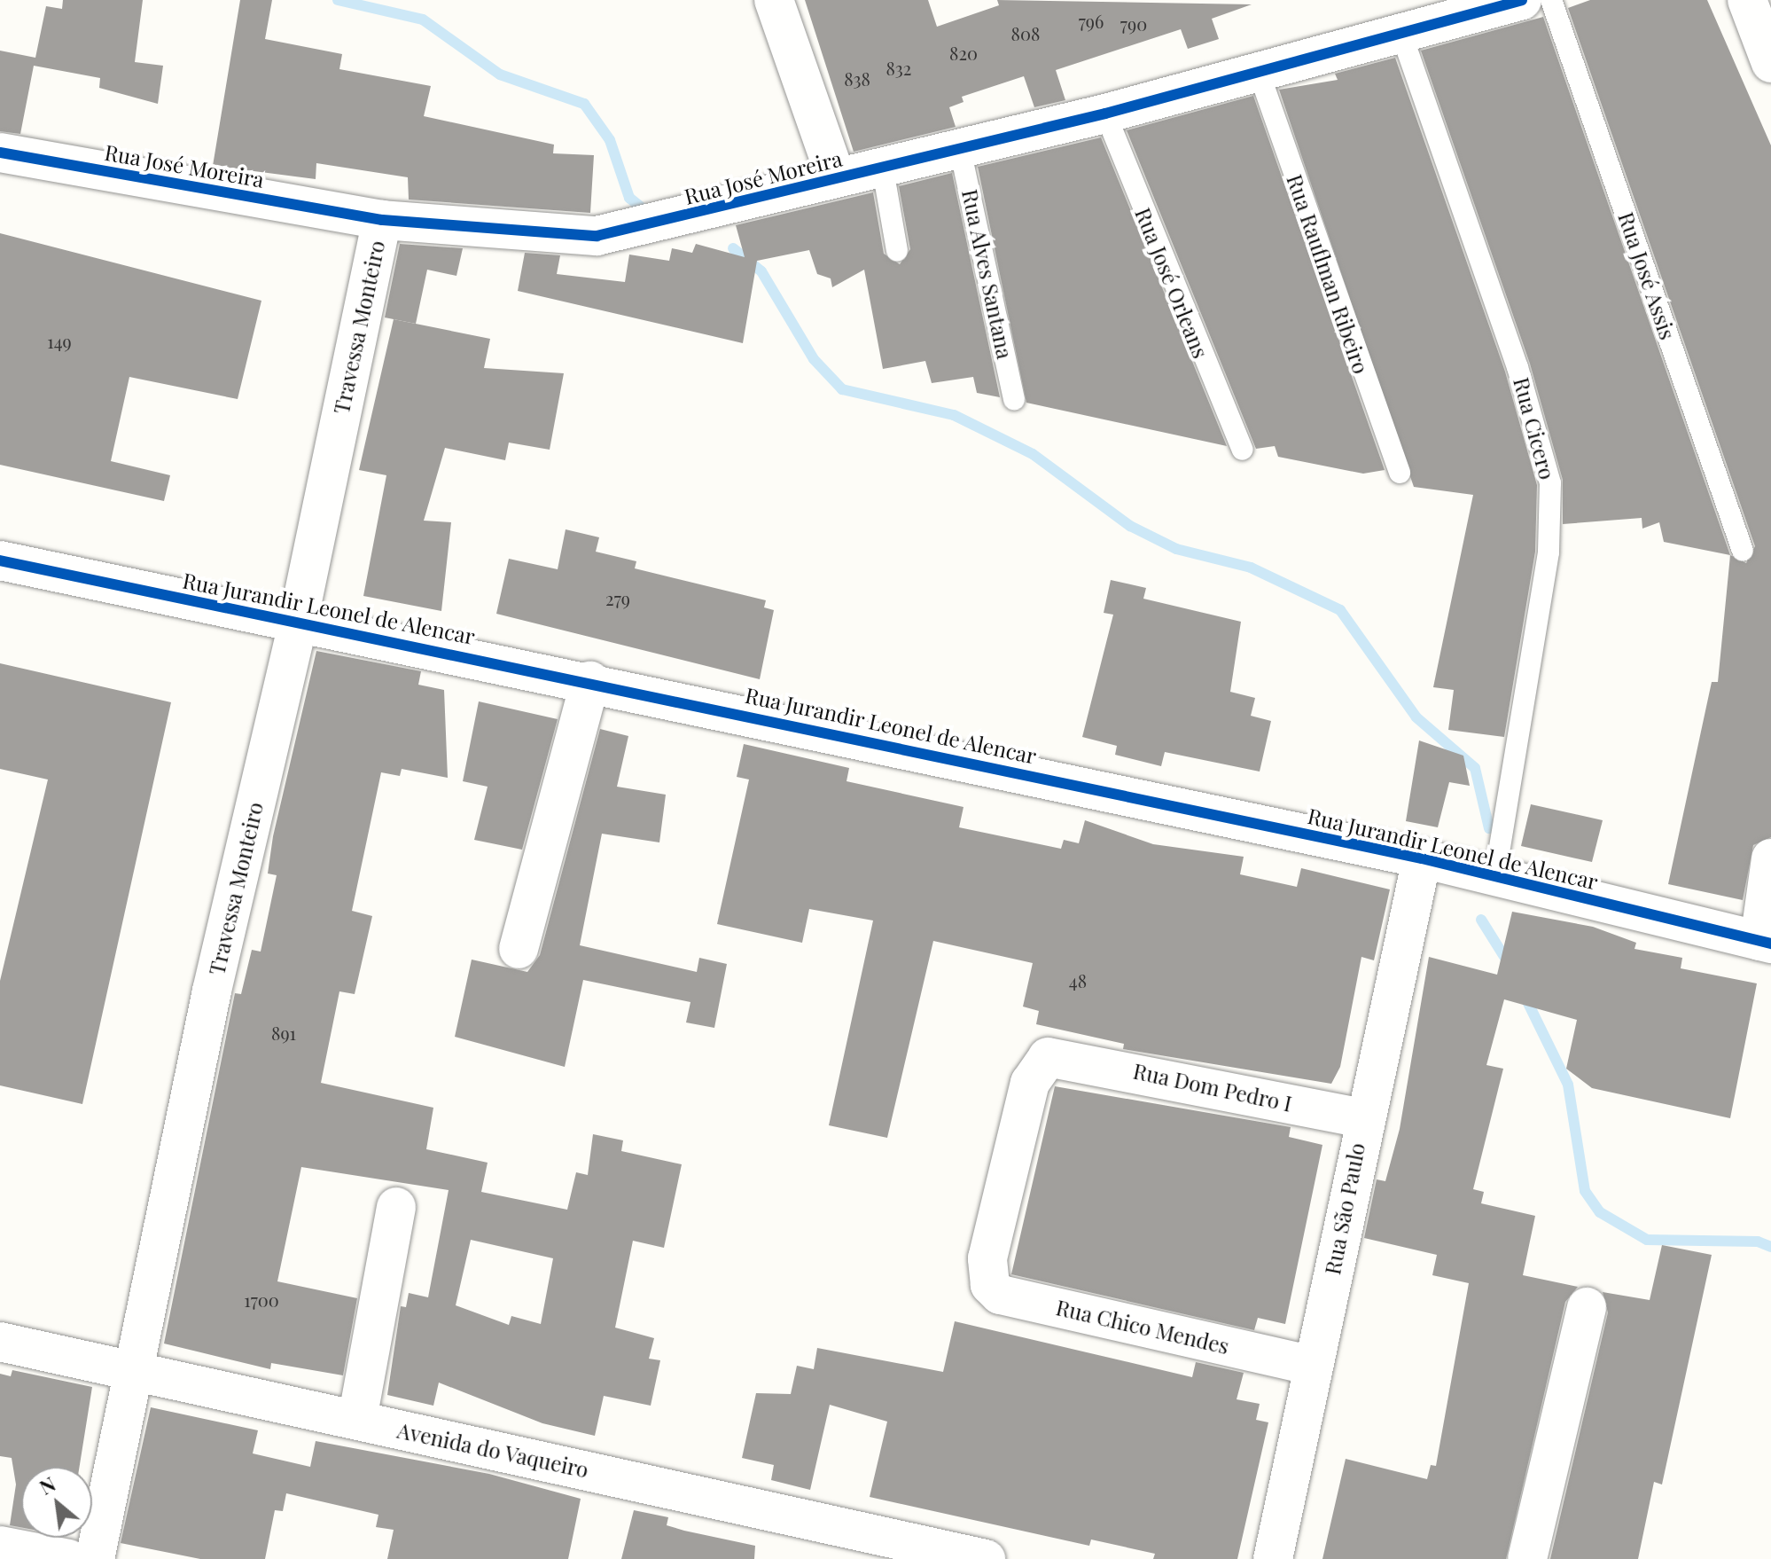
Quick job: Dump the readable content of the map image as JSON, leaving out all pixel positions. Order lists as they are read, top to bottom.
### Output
{
  "streets": {
    "street": [
      "Rua José Moreira",
      "Travessa Monteiro",
      "Rua Jurandir Leonel de Alencar",
      "Rua Dom Pedro I",
      "Rua São Paulo",
      "Rua Chico Mendes",
      "Avenida do Vaqueiro"
    ],
    "lane": [
      "Rua Alves Santana",
      "Rua Rauflman Ribeiro",
      "Rua José Assis",
      "Rua José Orleans",
      "Rua Cicero"
    ]
  },
  "crossings": [
    ["Rua José Moreira", "Rua Alves Santana"],
    ["Rua José Moreira", "Rua Rauflman Ribeiro"],
    ["Rua José Moreira", "Rua José Orleans"],
    ["Rua José Moreira", "Travessa Monteiro"],
    ["Rua José Moreira", "Rua Cicero"],
    ["Travessa Monteiro", "Rua Jurandir Leonel de Alencar"],
    ["Travessa Monteiro", "Avenida do Vaqueiro"],
    ["Rua Cicero", "Rua Jurandir Leonel de Alencar"],
    ["Rua Jurandir Leonel de Alencar", "Rua São Paulo"],
    ["Rua Dom Pedro I", "Rua São Paulo"],
    ["Rua Dom Pedro I", "Rua Chico Mendes"],
    ["Rua São Paulo", "Rua Chico Mendes"]
  ],
  "house_numbers": [
    "796",
    "790",
    "808",
    "820",
    "832",
    "838",
    "149",
    "279",
    "48",
    "891",
    "1700"
  ],
  "north": "top left"
}
